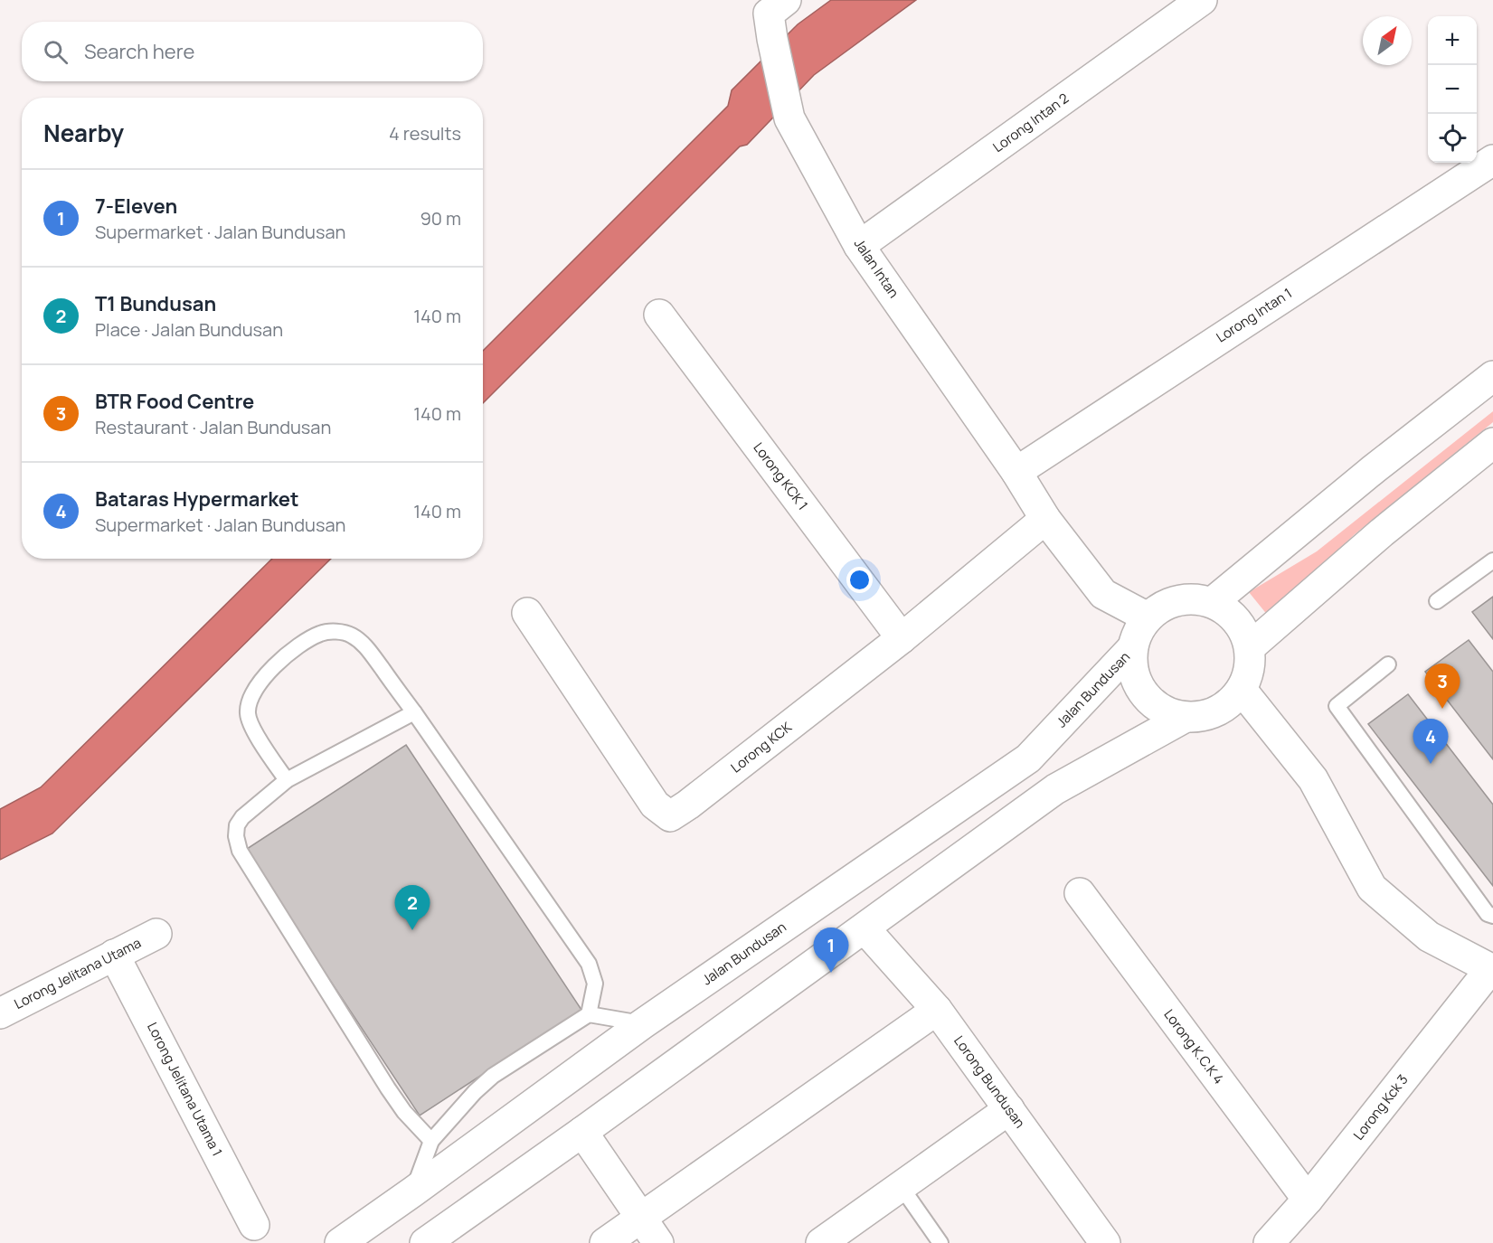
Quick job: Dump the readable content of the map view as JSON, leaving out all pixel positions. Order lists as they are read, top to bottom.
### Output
{
  "streets": {
    "street": [
      "Lorong Intan 2",
      "Jalan Intan",
      "Lorong Intan 1",
      "Lorong KCK 1",
      "Jalan Bundusan",
      "Lorong KCK",
      "Lorong Jelitana Utama",
      "Lorong K.C.K 4",
      "Lorong Bundusan",
      "Lorong Jelitana Utama 1",
      "Lorong Kck 3"
    ]
  },
  "crossings": [
    ["Lorong Intan 2", "Jalan Intan"],
    ["Jalan Intan", "Lorong Intan 1"],
    ["Jalan Intan", "Jalan Bundusan"],
    ["Jalan Intan", "Lorong KCK"],
    ["Lorong KCK 1", "Lorong KCK"],
    ["Lorong Jelitana Utama", "Lorong Jelitana Utama 1"],
    ["Lorong K.C.K 4", "Lorong Kck 3"]
  ],
  "north": "top right",
  "page": {
    "map_buttons": ["+", "−"],
    "search": "Search here",
    "heading": ["Nearby", "4 results"],
    "list": [
      {
        "mark": "1",
        "name": "7-Eleven",
        "note": "Supermarket · Jalan Bundusan",
        "value": "90 m"
      },
      {
        "mark": "2",
        "name": "T1 Bundusan",
        "note": "Place · Jalan Bundusan",
        "value": "140 m"
      },
      {
        "mark": "3",
        "name": "BTR Food Centre",
        "note": "Restaurant · Jalan Bundusan",
        "value": "140 m"
      },
      {
        "mark": "4",
        "name": "Bataras Hypermarket",
        "note": "Supermarket · Jalan Bundusan",
        "value": "140 m"
      }
    ],
    "pins": [
      "3",
      "4",
      "2",
      "1"
    ]
  }
}
